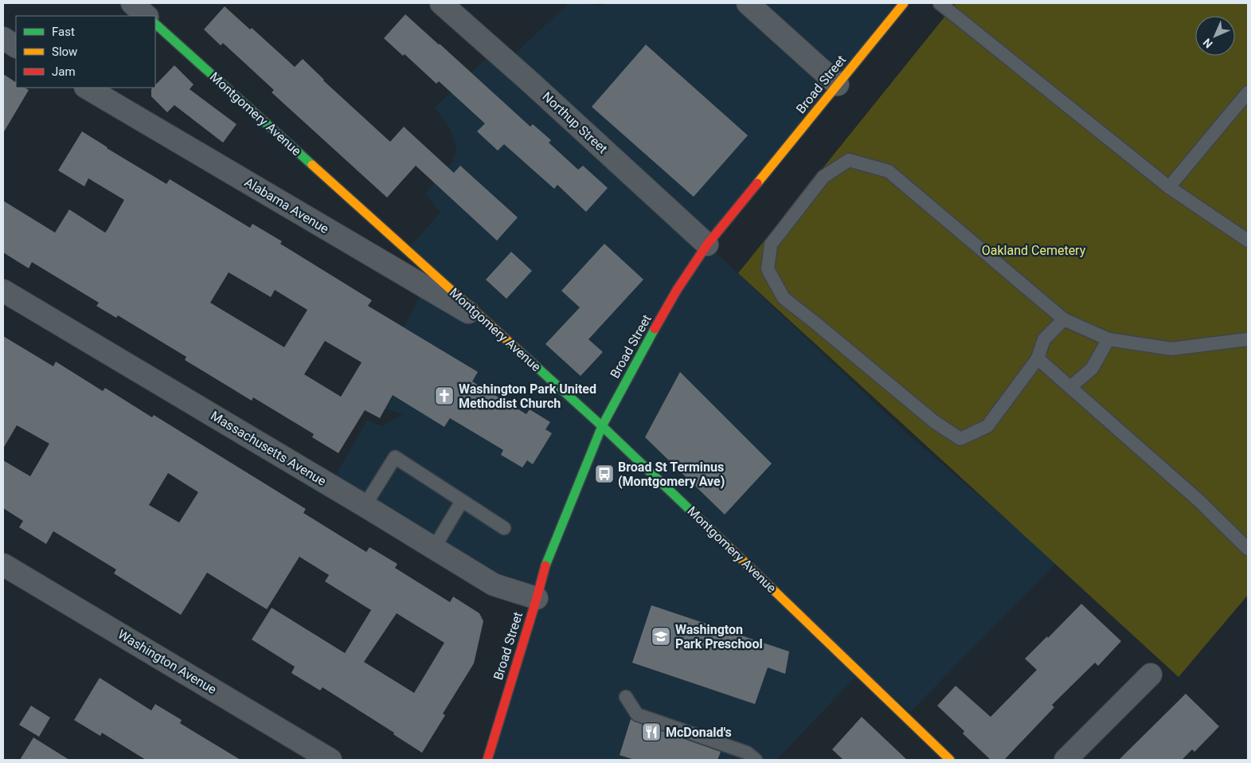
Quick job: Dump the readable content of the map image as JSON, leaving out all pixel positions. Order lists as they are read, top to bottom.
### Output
{
  "streets": {
    "street": [
      "Broad Street",
      "Montgomery Avenue",
      "Northup Street",
      "Alabama Avenue",
      "Massachusetts Avenue",
      "Washington Avenue"
    ]
  },
  "crossings": [
    ["Broad Street", "Montgomery Avenue"],
    ["Broad Street", "Northup Street"],
    ["Broad Street", "Massachusetts Avenue"],
    ["Montgomery Avenue", "Alabama Avenue"]
  ],
  "parks": ["Oakland Cemetery"],
  "places": {
    "church": ["Washington Park United Methodist Church"],
    "bus stop": ["Broad St Terminus (Montgomery Ave)"],
    "school or university": ["Washington Park Preschool"],
    "restaurant": ["McDonald's"]
  },
  "legend": ["Fast", "Slow", "Jam"],
  "north": "bottom left"
}
